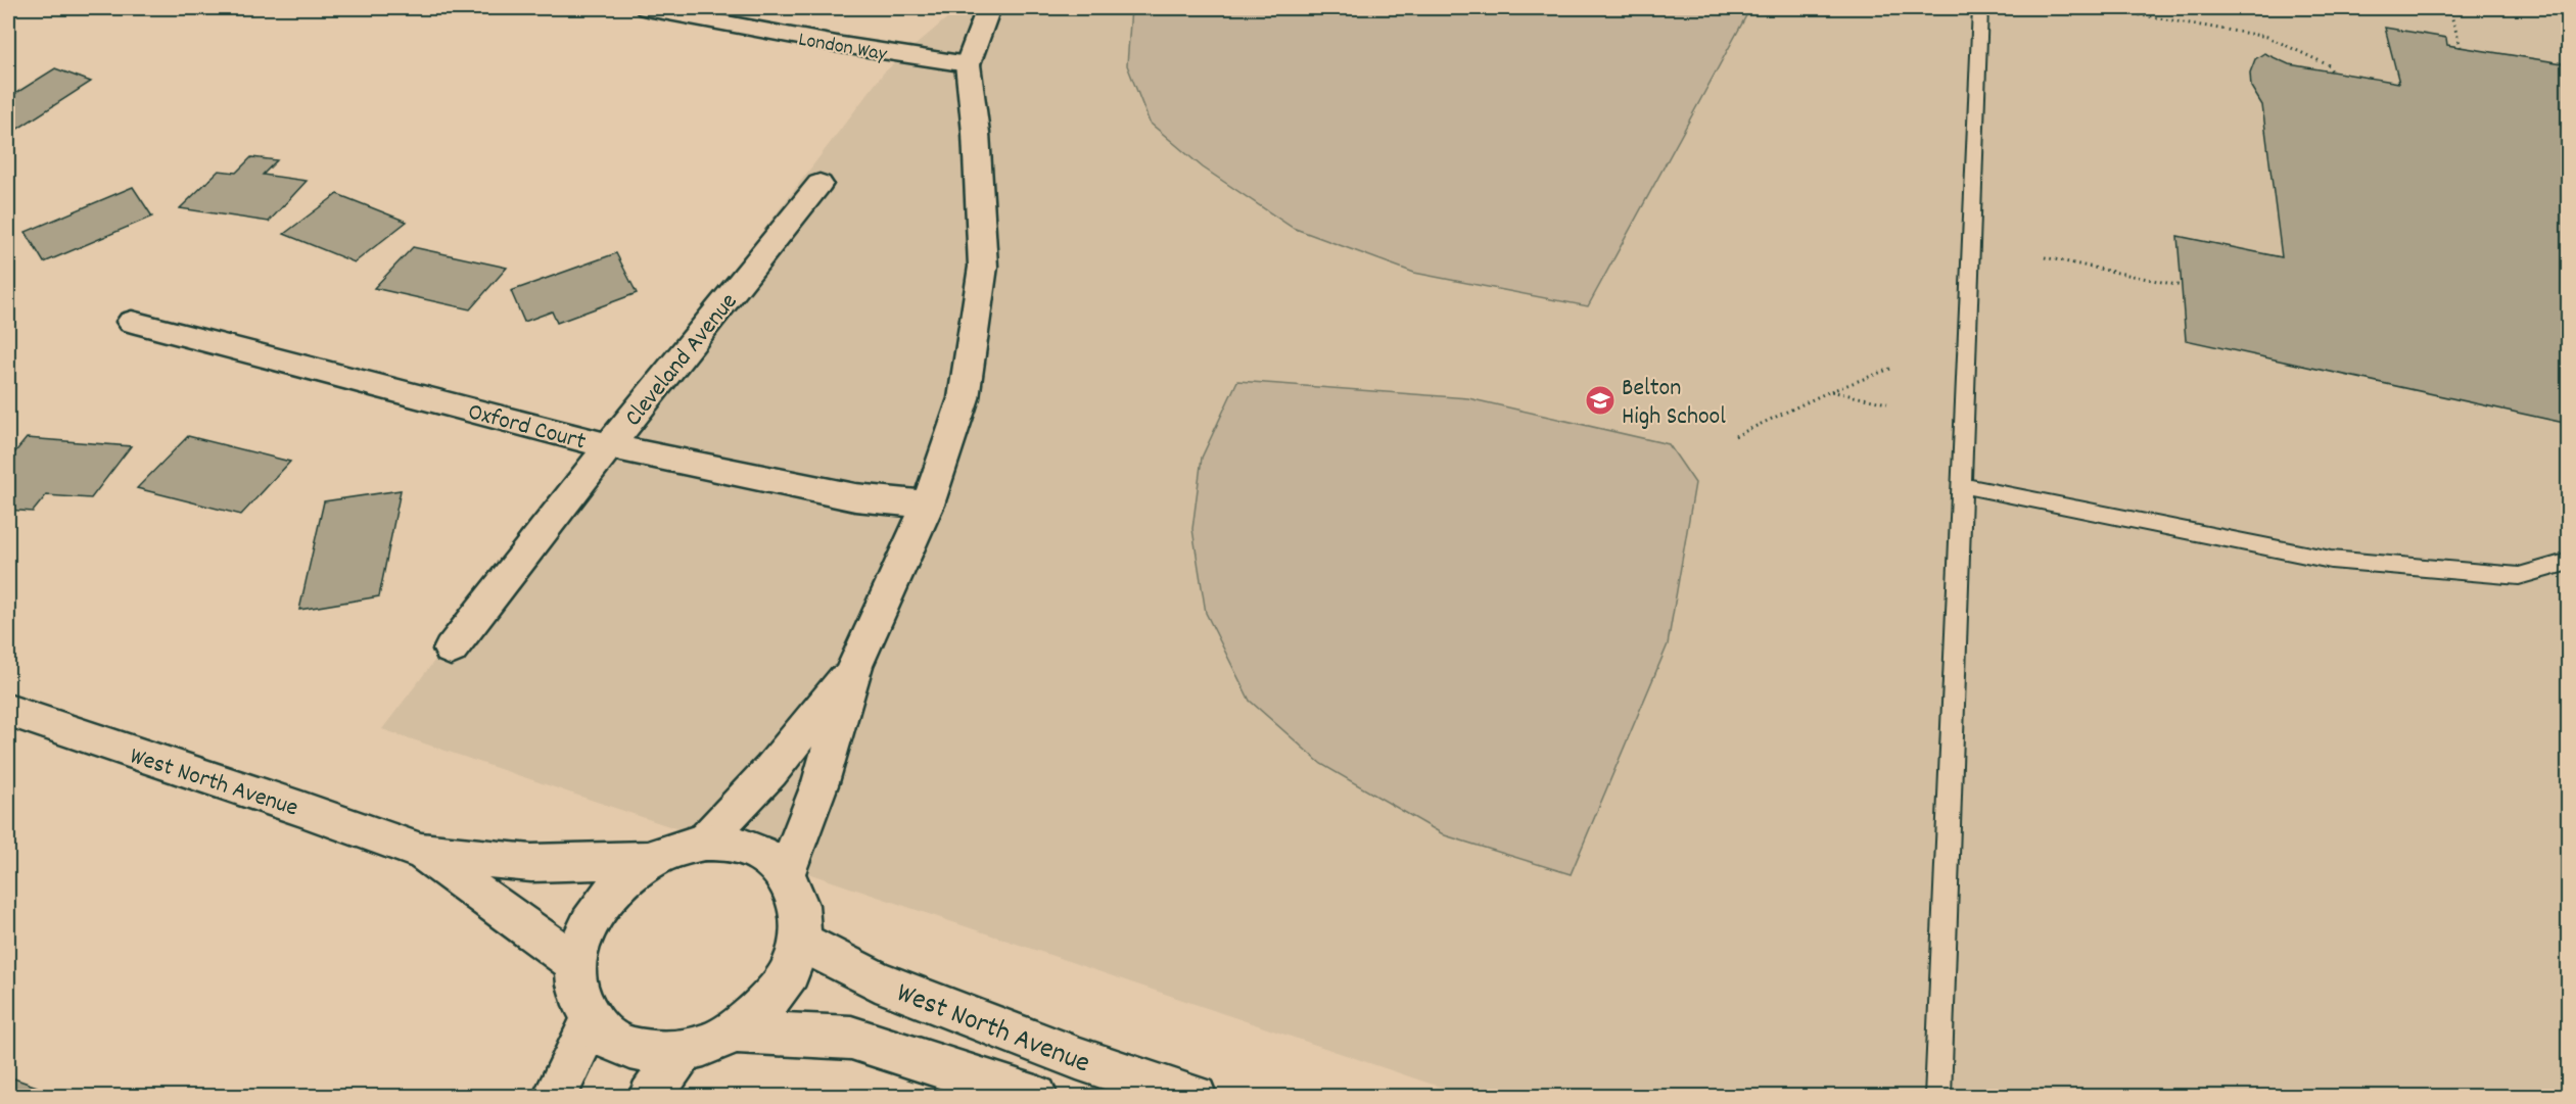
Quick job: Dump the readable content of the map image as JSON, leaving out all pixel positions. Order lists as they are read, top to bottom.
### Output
{
  "streets": {
    "street": [
      "London Way",
      "Cleveland Avenue",
      "Oxford Court",
      "West North Avenue"
    ]
  },
  "crossings": [
    ["Cleveland Avenue", "Oxford Court"]
  ],
  "places": {
    "school or university": ["Belton High School"]
  }
}
